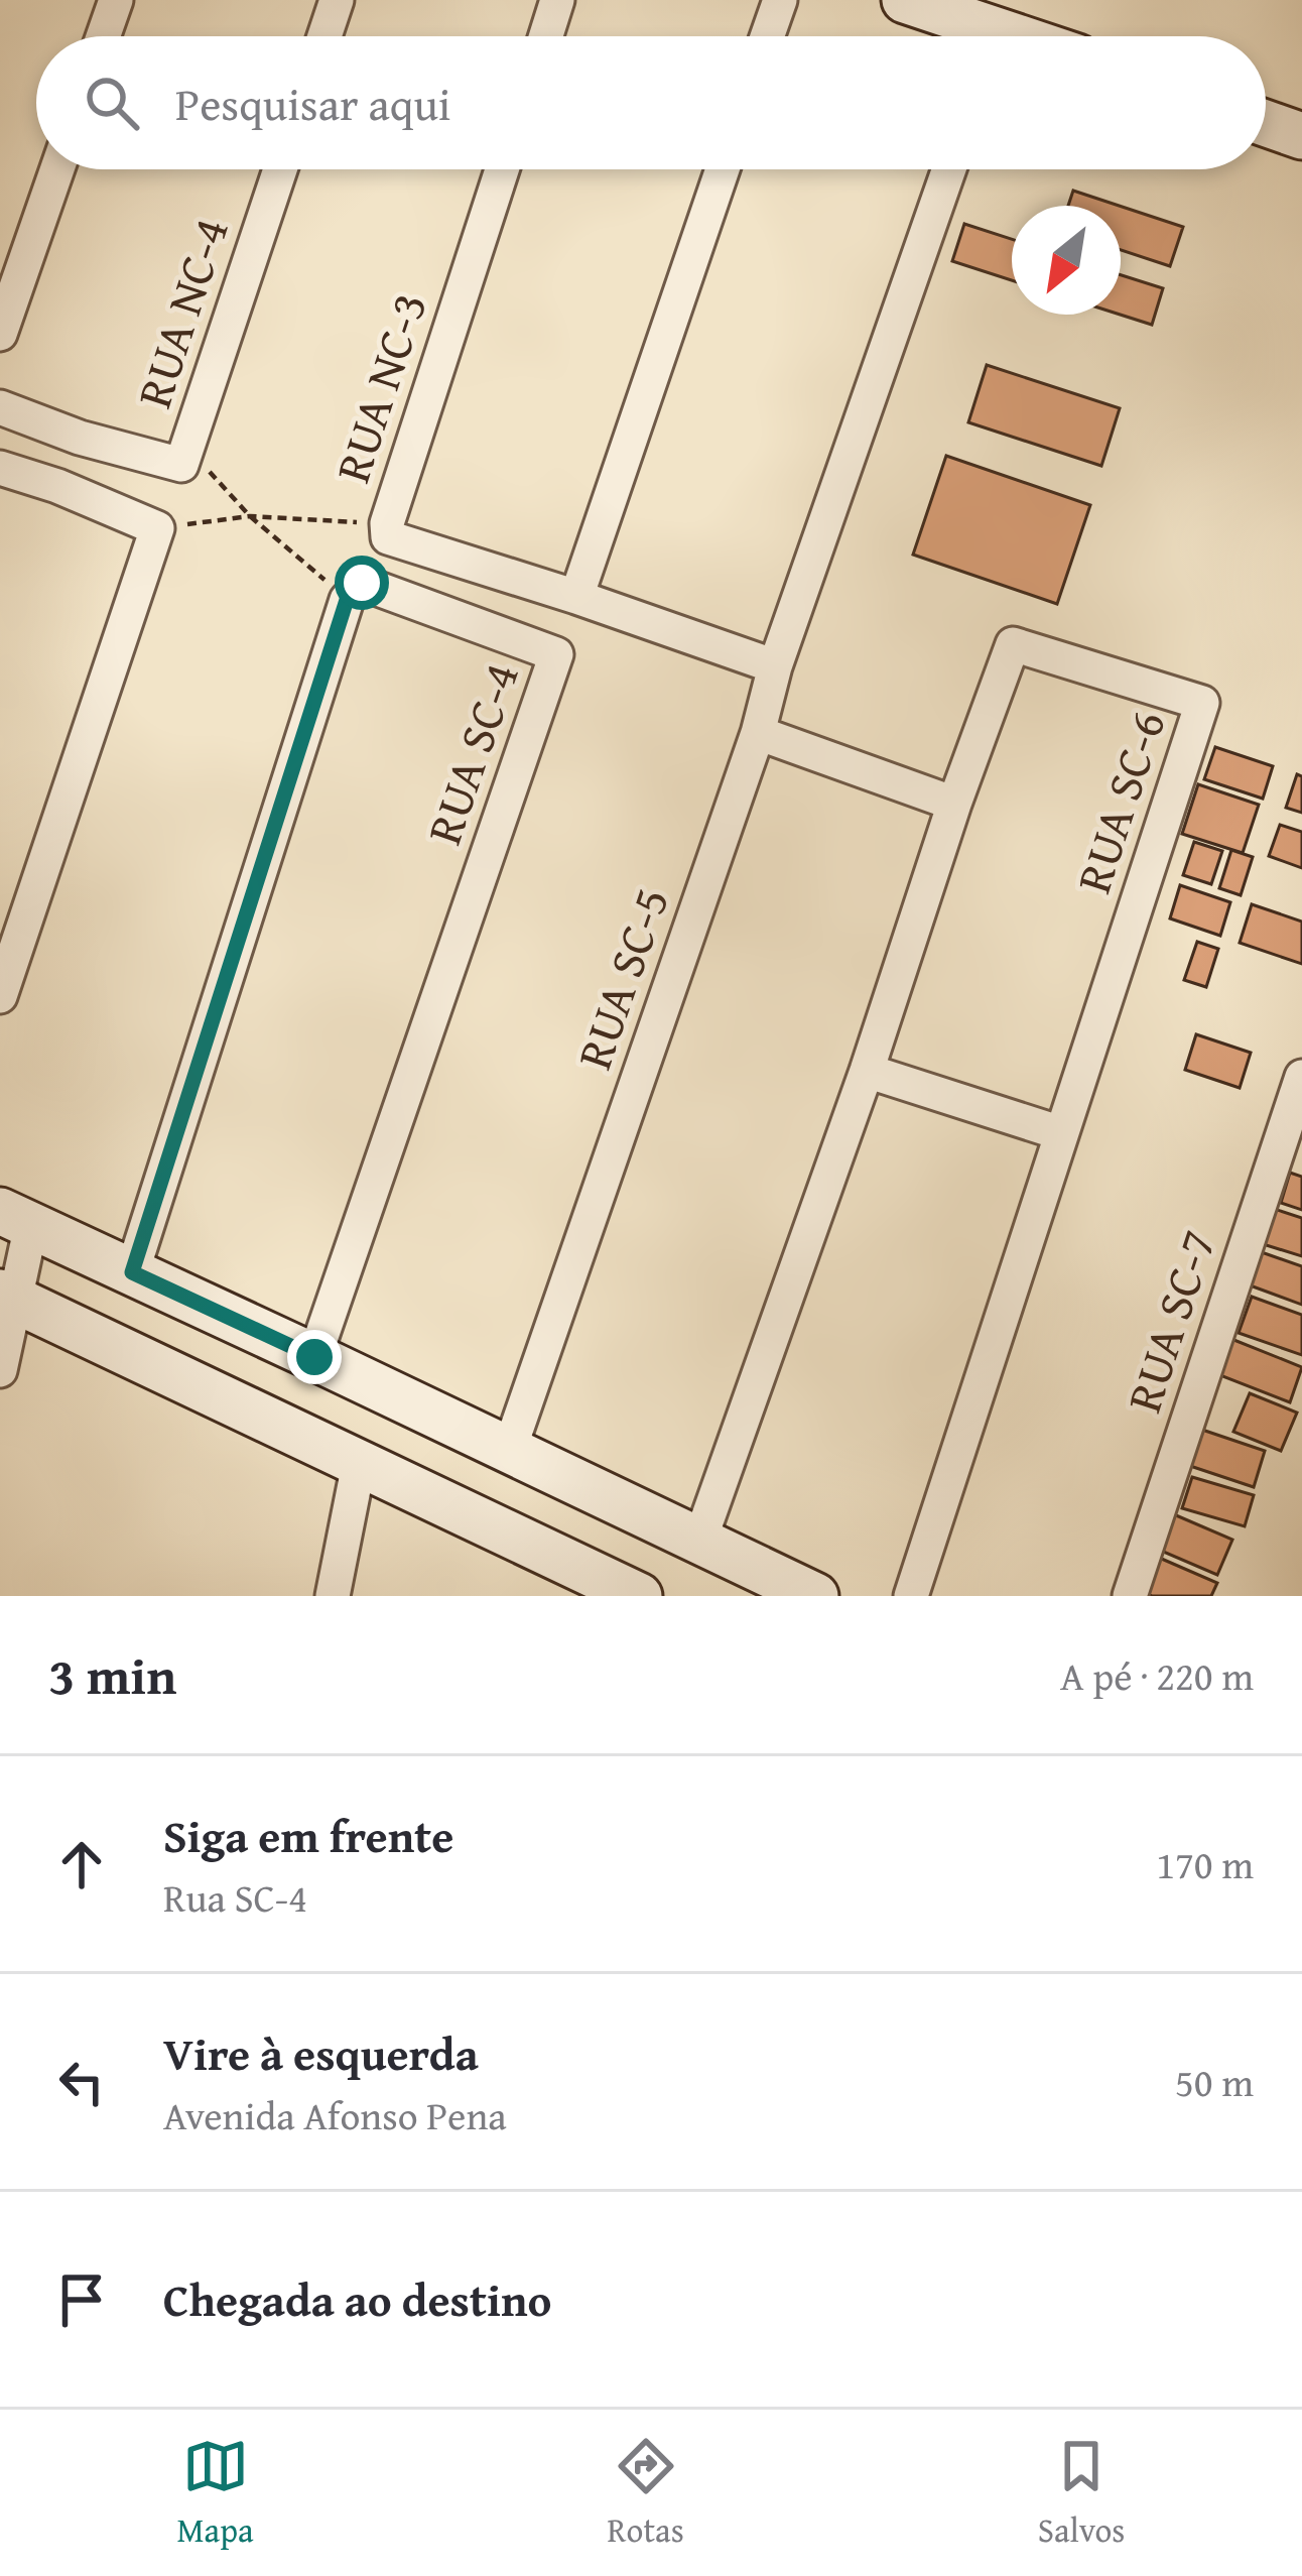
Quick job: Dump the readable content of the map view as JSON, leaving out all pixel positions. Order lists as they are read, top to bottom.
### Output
{
  "streets": {
    "street": [
      "RUA NC-4",
      "RUA NC-3",
      "RUA SC-4",
      "RUA SC-6",
      "RUA SC-5",
      "RUA SC-7"
    ]
  },
  "north": "bottom left",
  "page": {
    "search": "Pesquisar aqui",
    "heading": ["3 min", "A pé · 220 m"],
    "list": [
      ["Siga em frente", "Rua SC-4", "170 m"],
      ["Vire à esquerda", "Avenida Afonso Pena", "50 m"],
      "Chegada ao destino"
    ],
    "nav": ["Mapa", "Rotas", "Salvos"]
  }
}
